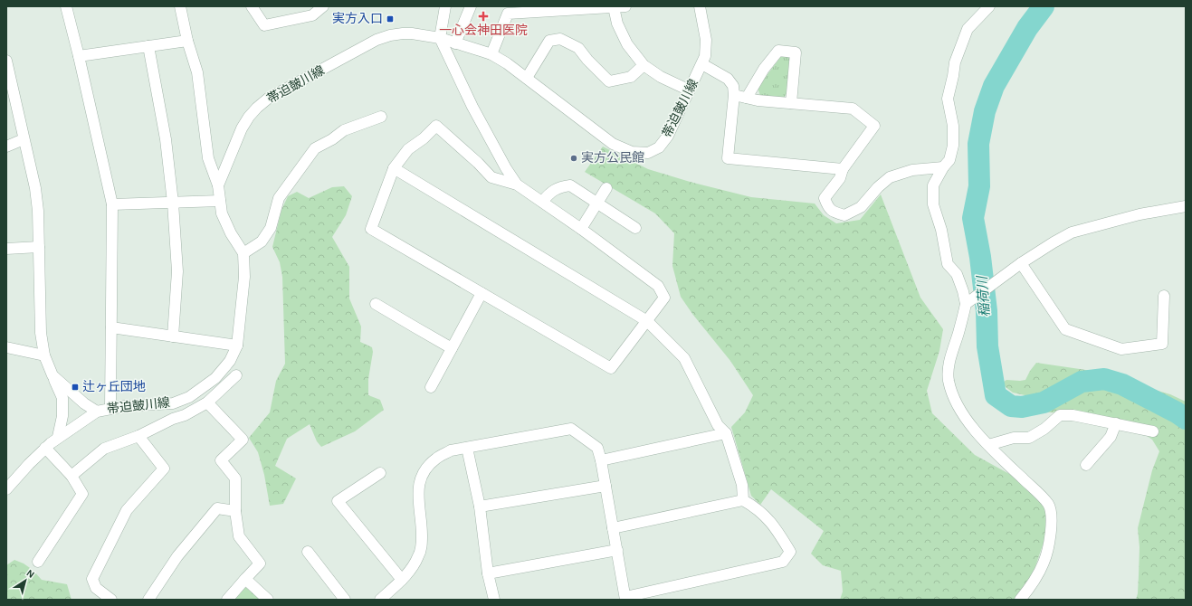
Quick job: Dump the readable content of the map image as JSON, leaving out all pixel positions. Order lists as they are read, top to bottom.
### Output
{
  "streets": {
    "street": ["帯迫皷川線"]
  },
  "water": ["稲荷川"],
  "places": {
    "health": ["一心会神田医院"],
    "transit": ["実方入口", "辻ヶ丘団地"],
    "other": ["実方公民館"]
  },
  "north": "top right"
}
